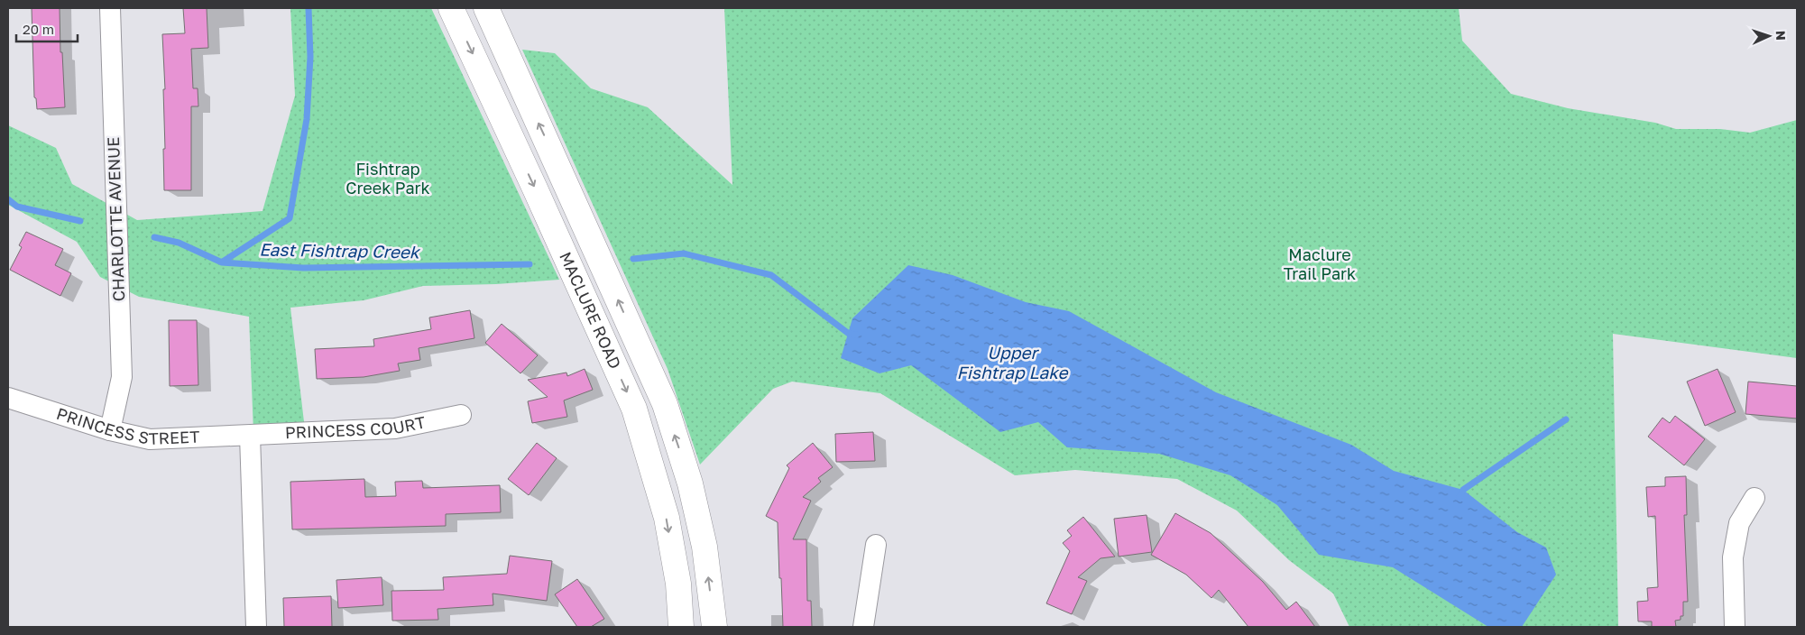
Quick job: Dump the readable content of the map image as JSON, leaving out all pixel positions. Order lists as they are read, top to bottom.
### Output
{
  "streets": {
    "main road": ["MACLURE ROAD"],
    "street": ["CHARLOTTE AVENUE", "PRINCESS STREET", "PRINCESS COURT"]
  },
  "crossings": [
    ["CHARLOTTE AVENUE", "PRINCESS STREET"],
    ["PRINCESS STREET", "PRINCESS COURT"]
  ],
  "water": ["East Fishtrap Creek", "Upper Fishtrap Lake"],
  "parks": ["Fishtrap Creek Park", "Maclure Trail Park"],
  "scale_bar": "20 m",
  "north": "right"
}
